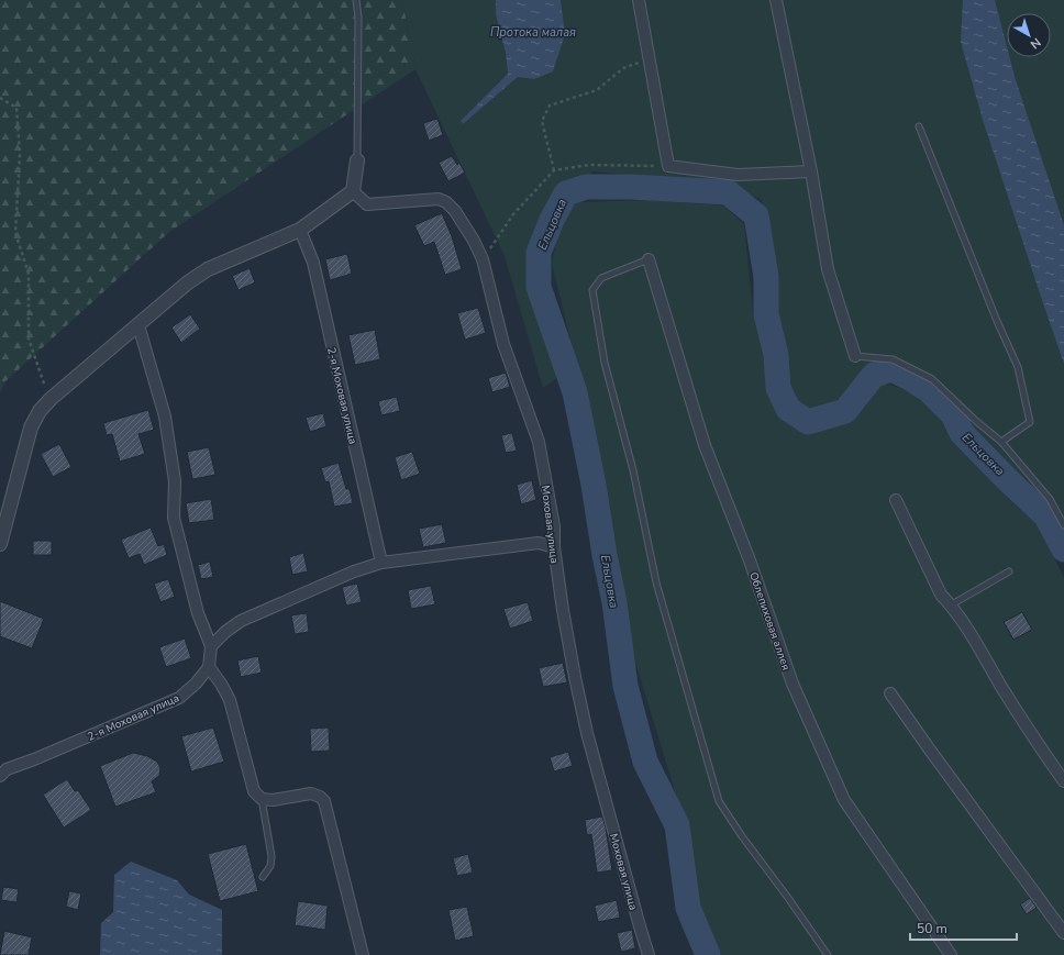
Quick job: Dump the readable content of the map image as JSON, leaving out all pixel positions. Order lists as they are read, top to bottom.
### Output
{
  "streets": {
    "street": ["2-я Моховая улица", "Моховая улица", "Облепиховая аллея"]
  },
  "water": ["Протока малая", "Ельцовка"],
  "scale_bar": "50 m",
  "north": "bottom right"
}
